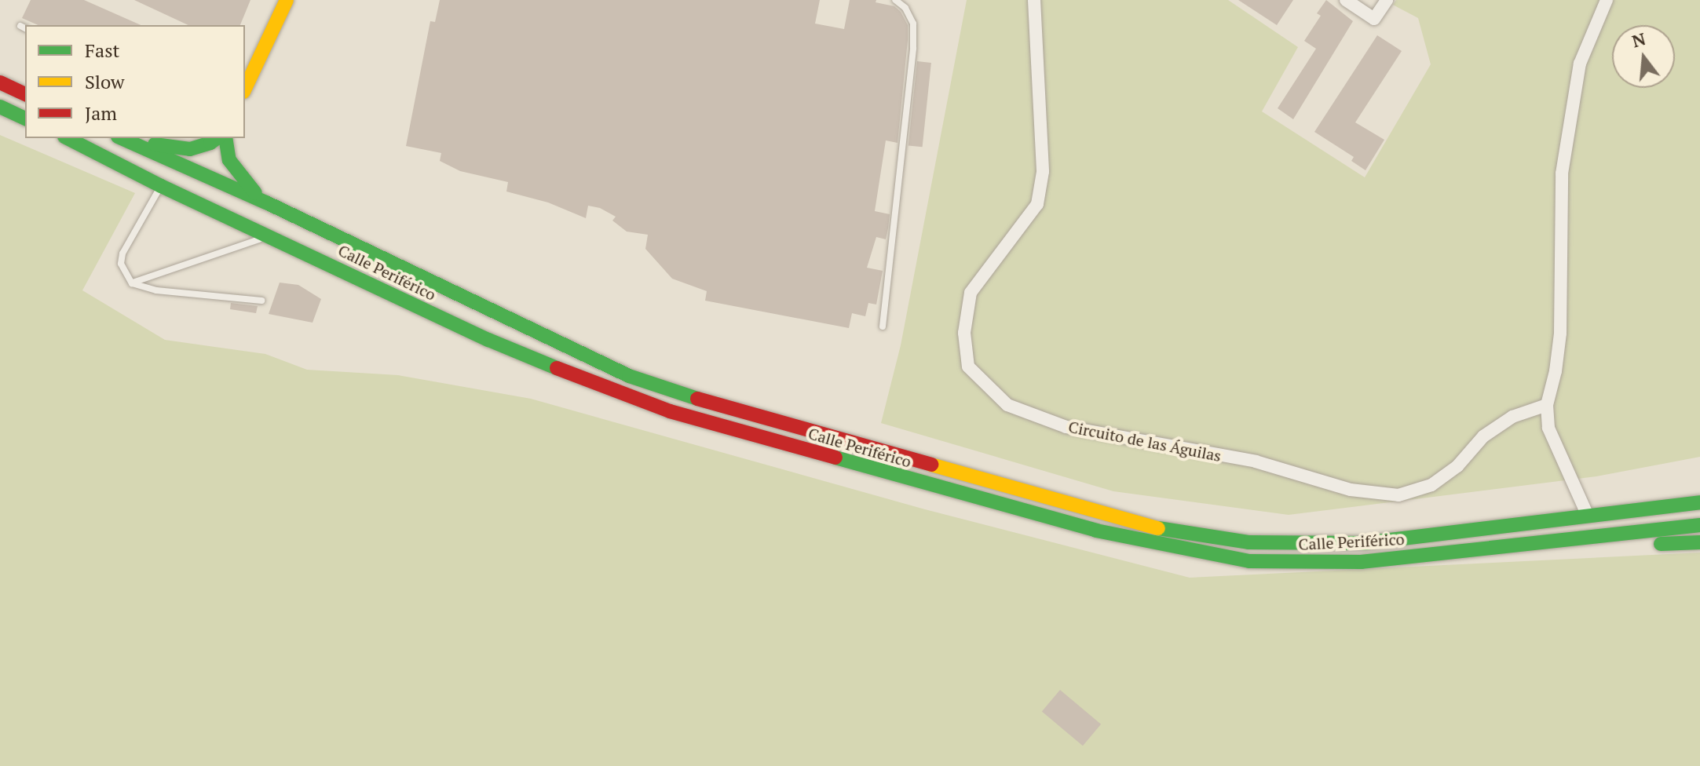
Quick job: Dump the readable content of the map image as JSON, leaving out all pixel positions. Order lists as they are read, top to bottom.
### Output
{
  "streets": {
    "main road": ["Calle Periférico"],
    "street": ["Circuito de las Águilas"]
  },
  "legend": ["Fast", "Slow", "Jam"],
  "north": "top"
}
